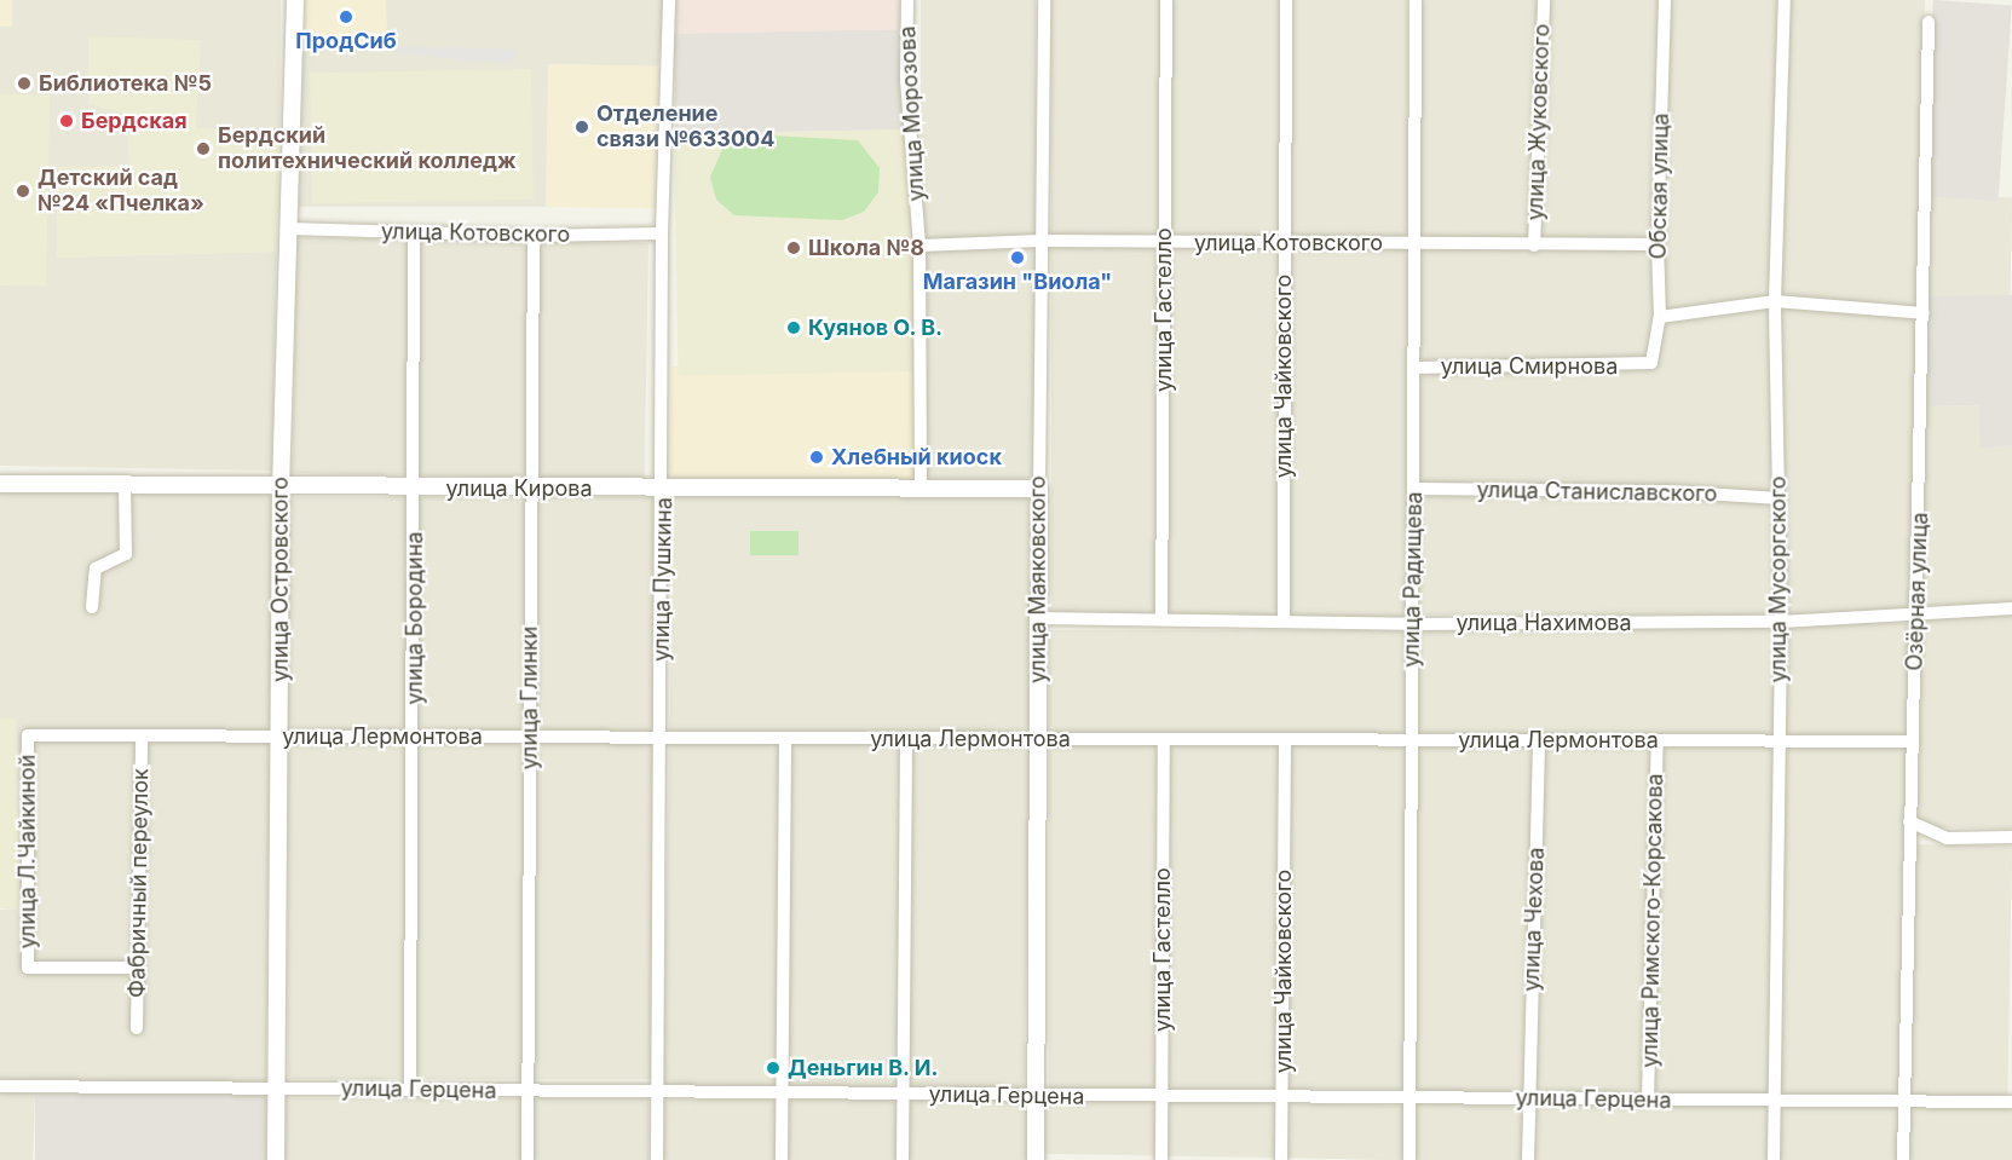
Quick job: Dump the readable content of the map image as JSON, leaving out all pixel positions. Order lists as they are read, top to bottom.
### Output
{
  "streets": {
    "street": [
      "улица Морозова",
      "улица Жуковского",
      "Обская улица",
      "улица Котовского",
      "улица Гастелло",
      "улица Смирнова",
      "улица Чайковского",
      "улица Кирова",
      "улица Станиславского",
      "улица Островского",
      "улица Пушкина",
      "улица Маяковского",
      "улица Радищева",
      "улица Мусоргского",
      "Озёрная улица",
      "улица Бородина",
      "улица Нахимова",
      "улица Глинки",
      "улица Лермонтова",
      "улица Л.Чайкиной",
      "Фабричный переулок",
      "улица Чехова",
      "улица Римского-Корсакова",
      "улица Герцена"
    ]
  },
  "crossings": [
    ["улица Морозова", "улица Котовского"],
    ["улица Морозова", "улица Кирова"],
    ["улица Жуковского", "улица Котовского"],
    ["Обская улица", "улица Котовского"],
    ["Обская улица", "улица Смирнова"],
    ["улица Котовского", "улица Гастелло"],
    ["улица Котовского", "улица Чайковского"],
    ["улица Котовского", "улица Островского"],
    ["улица Котовского", "улица Пушкина"],
    ["улица Котовского", "улица Маяковского"],
    ["улица Котовского", "улица Радищева"],
    ["улица Котовского", "улица Бородина"],
    ["улица Котовского", "улица Глинки"],
    ["улица Гастелло", "улица Нахимова"],
    ["улица Гастелло", "улица Лермонтова"],
    ["улица Гастелло", "улица Герцена"],
    ["улица Смирнова", "улица Радищева"],
    ["улица Чайковского", "улица Нахимова"],
    ["улица Чайковского", "улица Лермонтова"],
    ["улица Чайковского", "улица Герцена"],
    ["улица Кирова", "улица Островского"],
    ["улица Кирова", "улица Пушкина"],
    ["улица Кирова", "улица Маяковского"],
    ["улица Кирова", "улица Бородина"],
    ["улица Кирова", "улица Глинки"],
    ["улица Станиславского", "улица Радищева"],
    ["улица Станиславского", "улица Мусоргского"],
    ["улица Островского", "улица Лермонтова"],
    ["улица Островского", "улица Герцена"],
    ["улица Пушкина", "улица Лермонтова"],
    ["улица Пушкина", "улица Герцена"],
    ["улица Маяковского", "улица Нахимова"],
    ["улица Маяковского", "улица Лермонтова"],
    ["улица Маяковского", "улица Герцена"],
    ["улица Радищева", "улица Нахимова"],
    ["улица Радищева", "улица Лермонтова"],
    ["улица Радищева", "улица Герцена"],
    ["улица Мусоргского", "улица Нахимова"],
    ["улица Мусоргского", "улица Лермонтова"],
    ["улица Мусоргского", "улица Герцена"],
    ["Озёрная улица", "улица Нахимова"],
    ["Озёрная улица", "улица Лермонтова"],
    ["Озёрная улица", "улица Герцена"],
    ["улица Бородина", "улица Лермонтова"],
    ["улица Бородина", "улица Герцена"],
    ["улица Глинки", "улица Лермонтова"],
    ["улица Глинки", "улица Герцена"],
    ["улица Лермонтова", "улица Л.Чайкиной"],
    ["улица Лермонтова", "Фабричный переулок"],
    ["улица Лермонтова", "улица Чехова"],
    ["улица Лермонтова", "улица Римского-Корсакова"],
    ["улица Л.Чайкиной", "Фабричный переулок"],
    ["улица Чехова", "улица Герцена"],
    ["улица Римского-Корсакова", "улица Герцена"]
  ],
  "places": [
    "ПродСиб",
    "Библиотека №5",
    "Бердская",
    "Отделение связи №633004",
    "Бердский политехнический колледж",
    "Детский сад №24 «Пчелка»",
    "Школа №8",
    "Магазин \"Виола\"",
    "Куянов О. В.",
    "Хлебный киоск",
    "Деньгин В. И."
  ]
}
